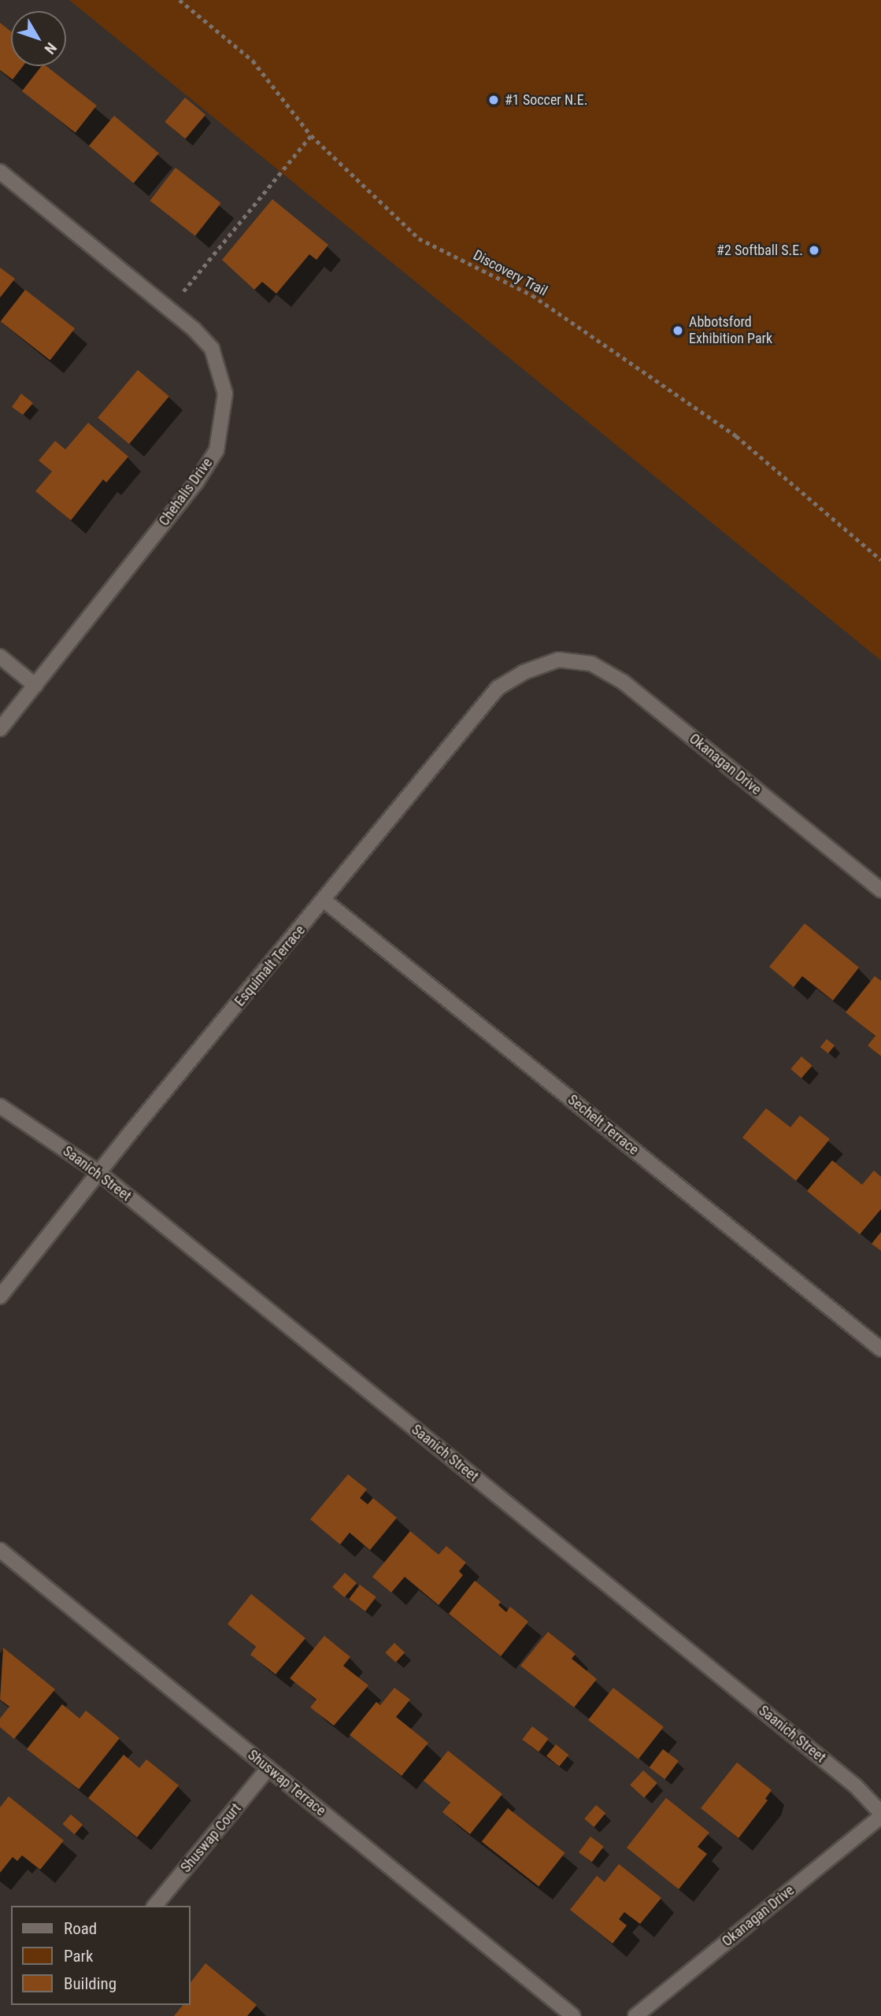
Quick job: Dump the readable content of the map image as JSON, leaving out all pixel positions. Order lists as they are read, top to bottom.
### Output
{
  "streets": {
    "street": [
      "Chehalis Drive",
      "Okanagan Drive",
      "Esquimalt Terrace",
      "Sechelt Terrace",
      "Saanich Street",
      "Shuswap Terrace",
      "Shuswap Court"
    ],
    "path": ["Discovery Trail"]
  },
  "crossings": [
    ["Okanagan Drive", "Esquimalt Terrace"],
    ["Okanagan Drive", "Saanich Street"],
    ["Esquimalt Terrace", "Sechelt Terrace"],
    ["Esquimalt Terrace", "Saanich Street"],
    ["Shuswap Terrace", "Shuswap Court"]
  ],
  "places": ["#1 Soccer N.E.", "#2 Softball S.E.", "Abbotsford Exhibition Park"],
  "legend": ["Road", "Park", "Building"],
  "north": "bottom right"
}
